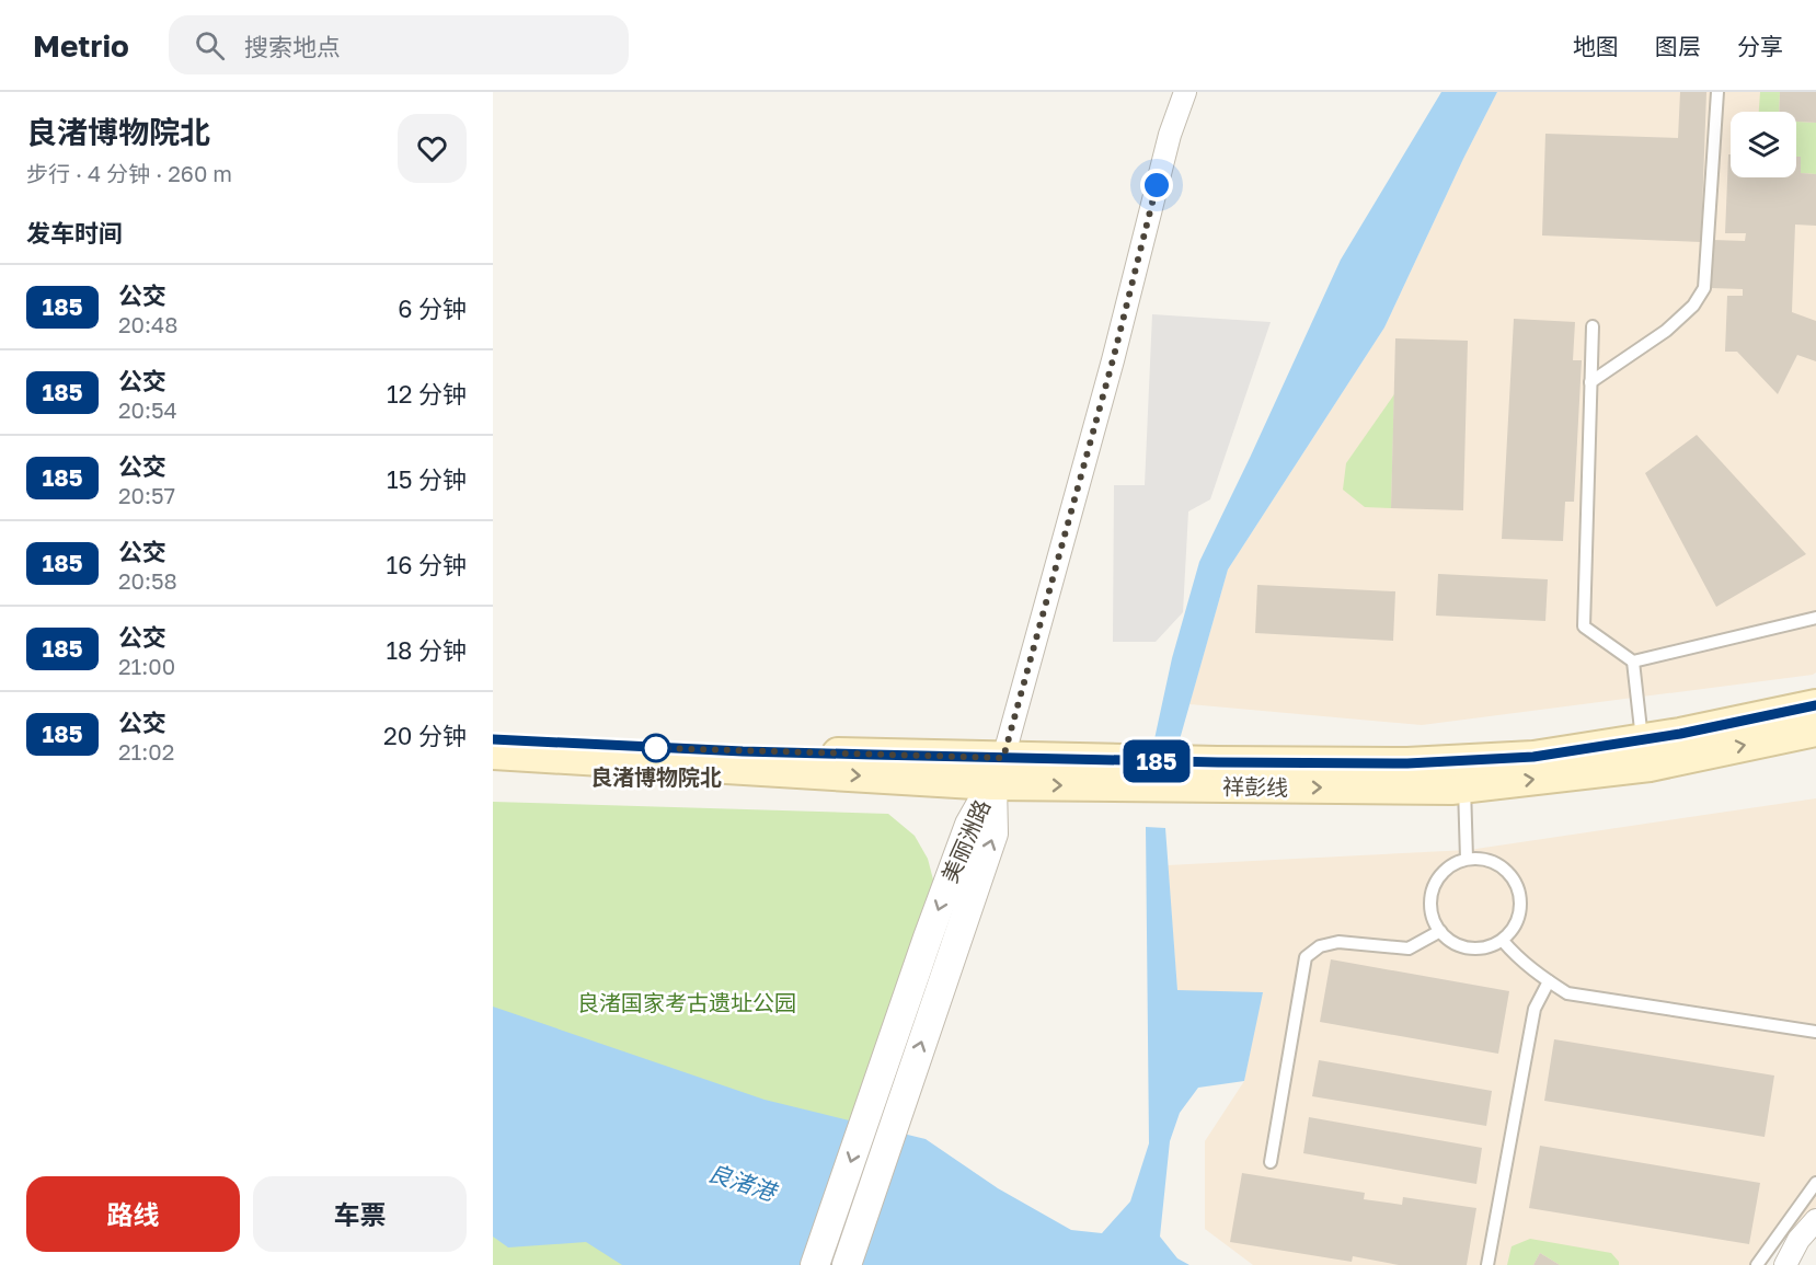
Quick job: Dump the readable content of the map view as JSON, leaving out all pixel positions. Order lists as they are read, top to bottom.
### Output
{
  "streets": {
    "main road": ["祥彭线"],
    "street": ["美丽洲路"]
  },
  "crossings": [
    ["祥彭线", "美丽洲路"]
  ],
  "water": ["良渚港"],
  "parks": ["良渚国家考古遗址公园"],
  "places": ["良渚博物院北"],
  "lines": ["bus line 185"],
  "page": {
    "header": "Metrio",
    "search": "搜索地点",
    "nav": ["地图", "图层", "分享"],
    "heading": [
      ["良渚博物院北", "步行 · 4 分钟 · 260 m"],
      "发车时间"
    ],
    "on_map": "185",
    "list": [
      {
        "mark": "185",
        "name": "公交",
        "note": "20:48",
        "value": "6 分钟"
      },
      {
        "mark": "185",
        "name": "公交",
        "note": "20:54",
        "value": "12 分钟"
      },
      {
        "mark": "185",
        "name": "公交",
        "note": "20:57",
        "value": "15 分钟"
      },
      {
        "mark": "185",
        "name": "公交",
        "note": "20:58",
        "value": "16 分钟"
      },
      {
        "mark": "185",
        "name": "公交",
        "note": "21:00",
        "value": "18 分钟"
      },
      {
        "mark": "185",
        "name": "公交",
        "note": "21:02",
        "value": "20 分钟"
      }
    ],
    "buttons": ["路线", "车票"]
  }
}
